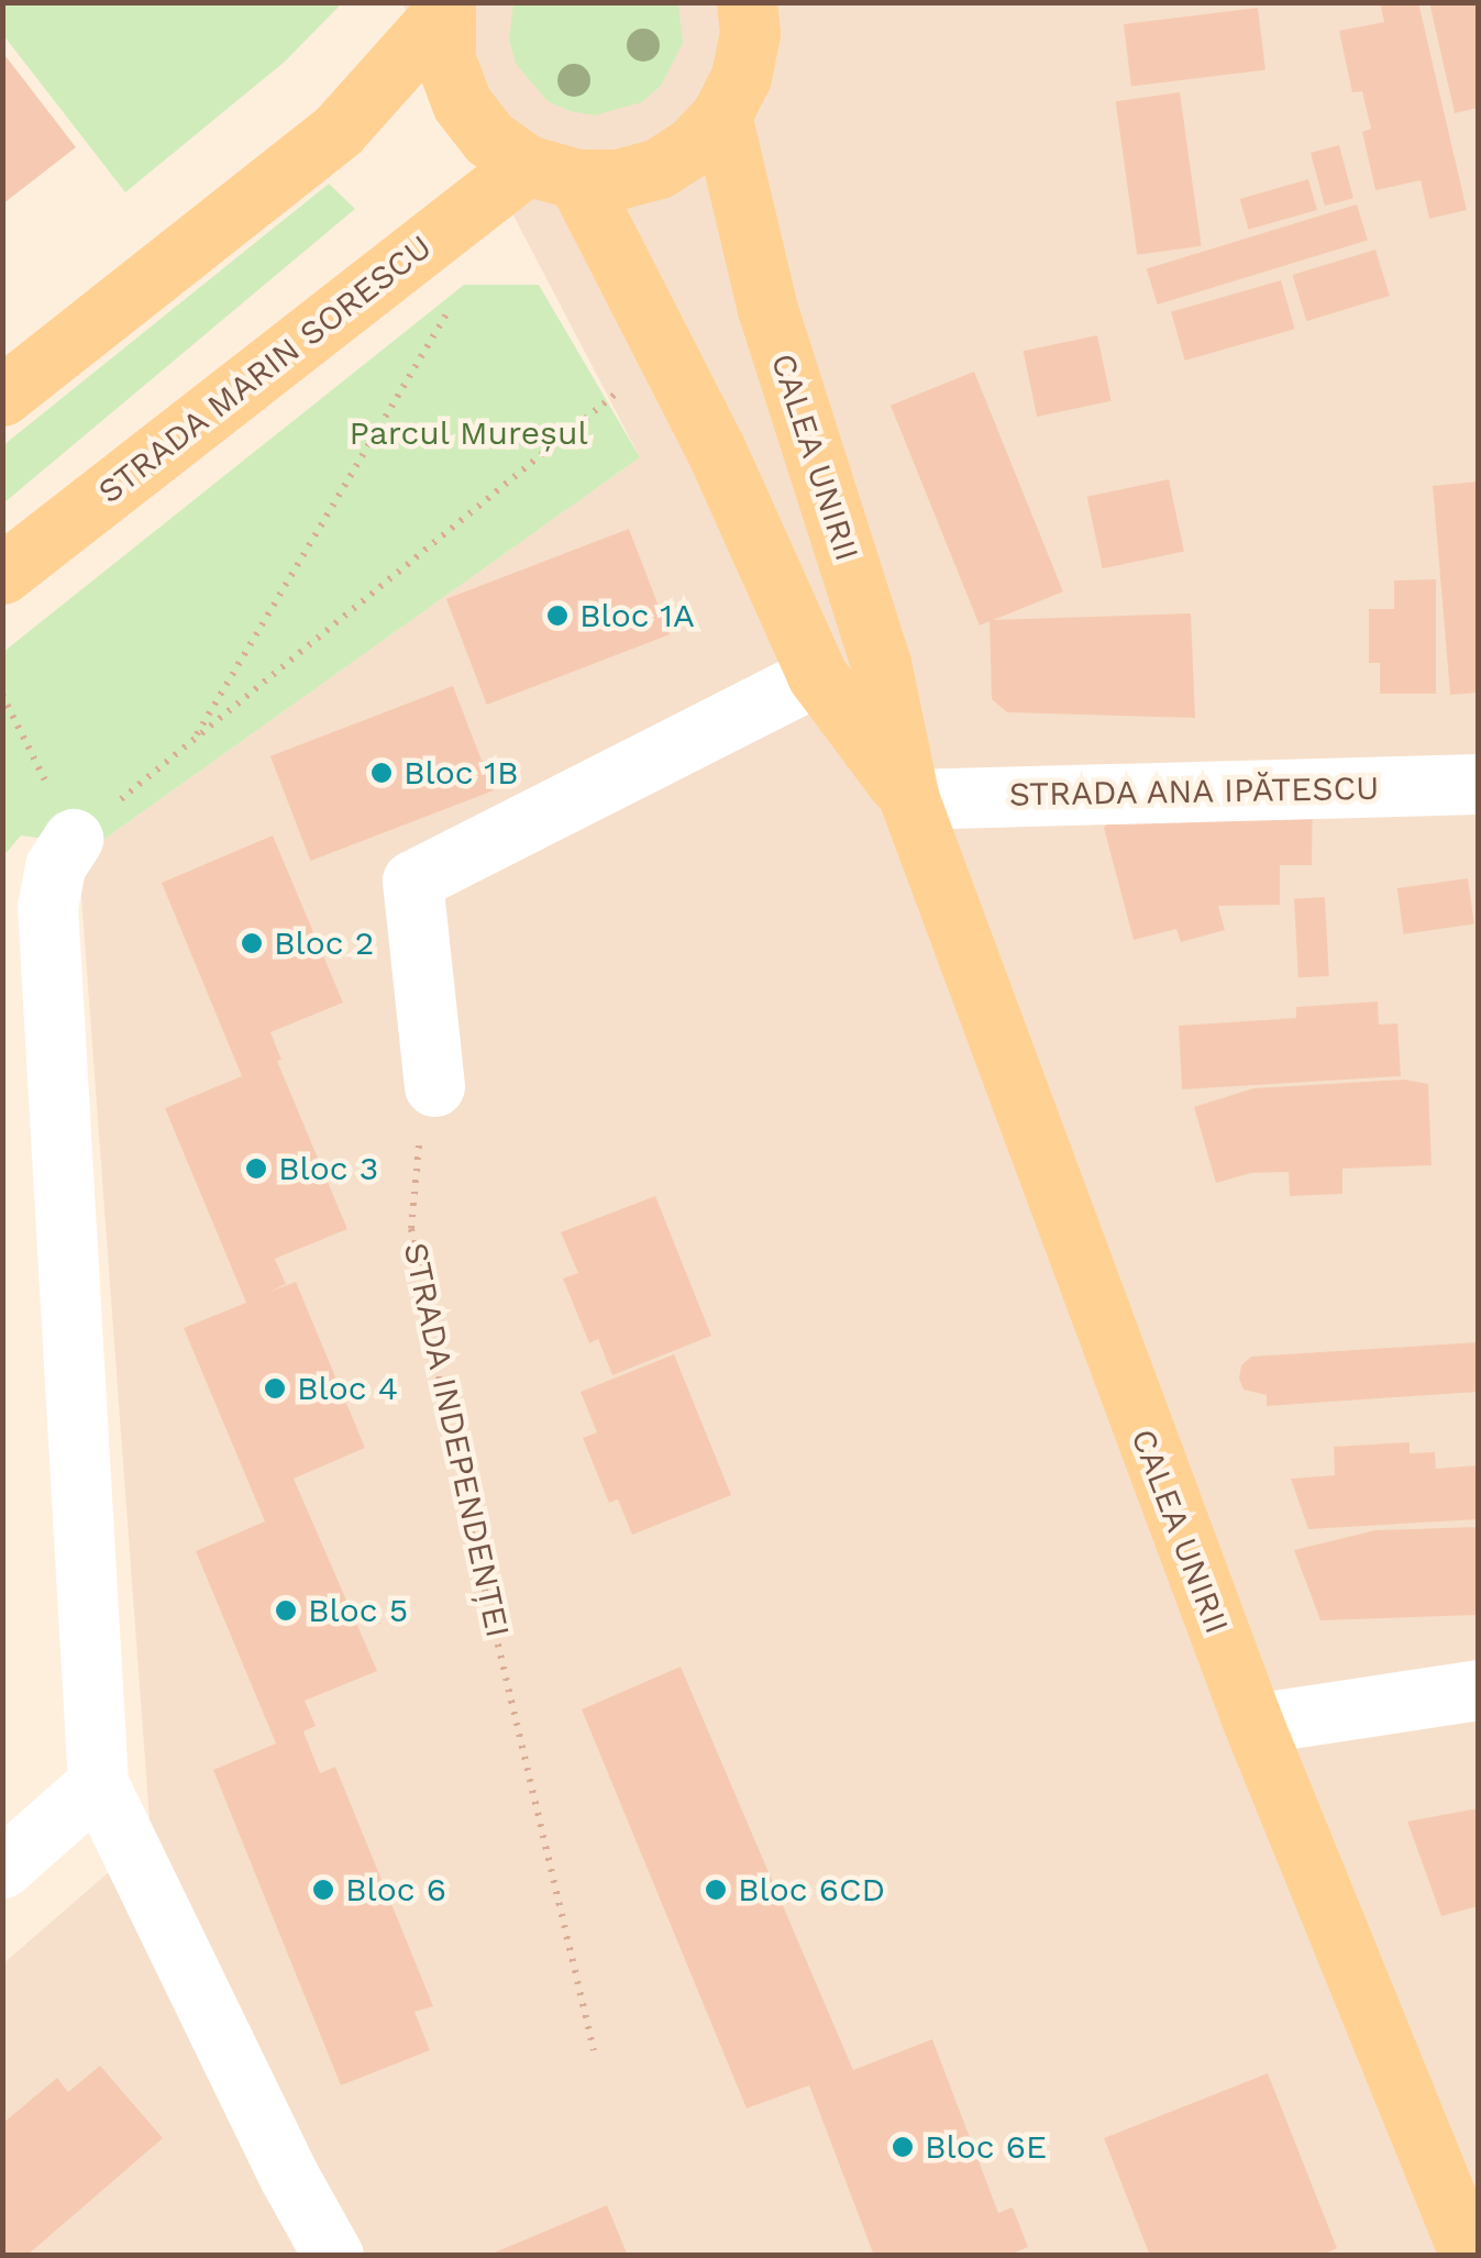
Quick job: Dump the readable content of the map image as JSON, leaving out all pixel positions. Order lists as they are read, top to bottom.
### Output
{
  "streets": {
    "main road": ["STRADA MARIN SORESCU", "CALEA UNIRII"],
    "street": ["STRADA ANA IPĂTESCU"],
    "path": ["STRADA INDEPENDENȚEI"]
  },
  "crossings": [
    ["STRADA MARIN SORESCU", "CALEA UNIRII"],
    ["CALEA UNIRII", "STRADA ANA IPĂTESCU"]
  ],
  "parks": ["Parcul Mureșul"],
  "places": [
    "Bloc 1A",
    "Bloc 1B",
    "Bloc 2",
    "Bloc 3",
    "Bloc 4",
    "Bloc 5",
    "Bloc 6",
    "Bloc 6CD",
    "Bloc 6E"
  ]
}
